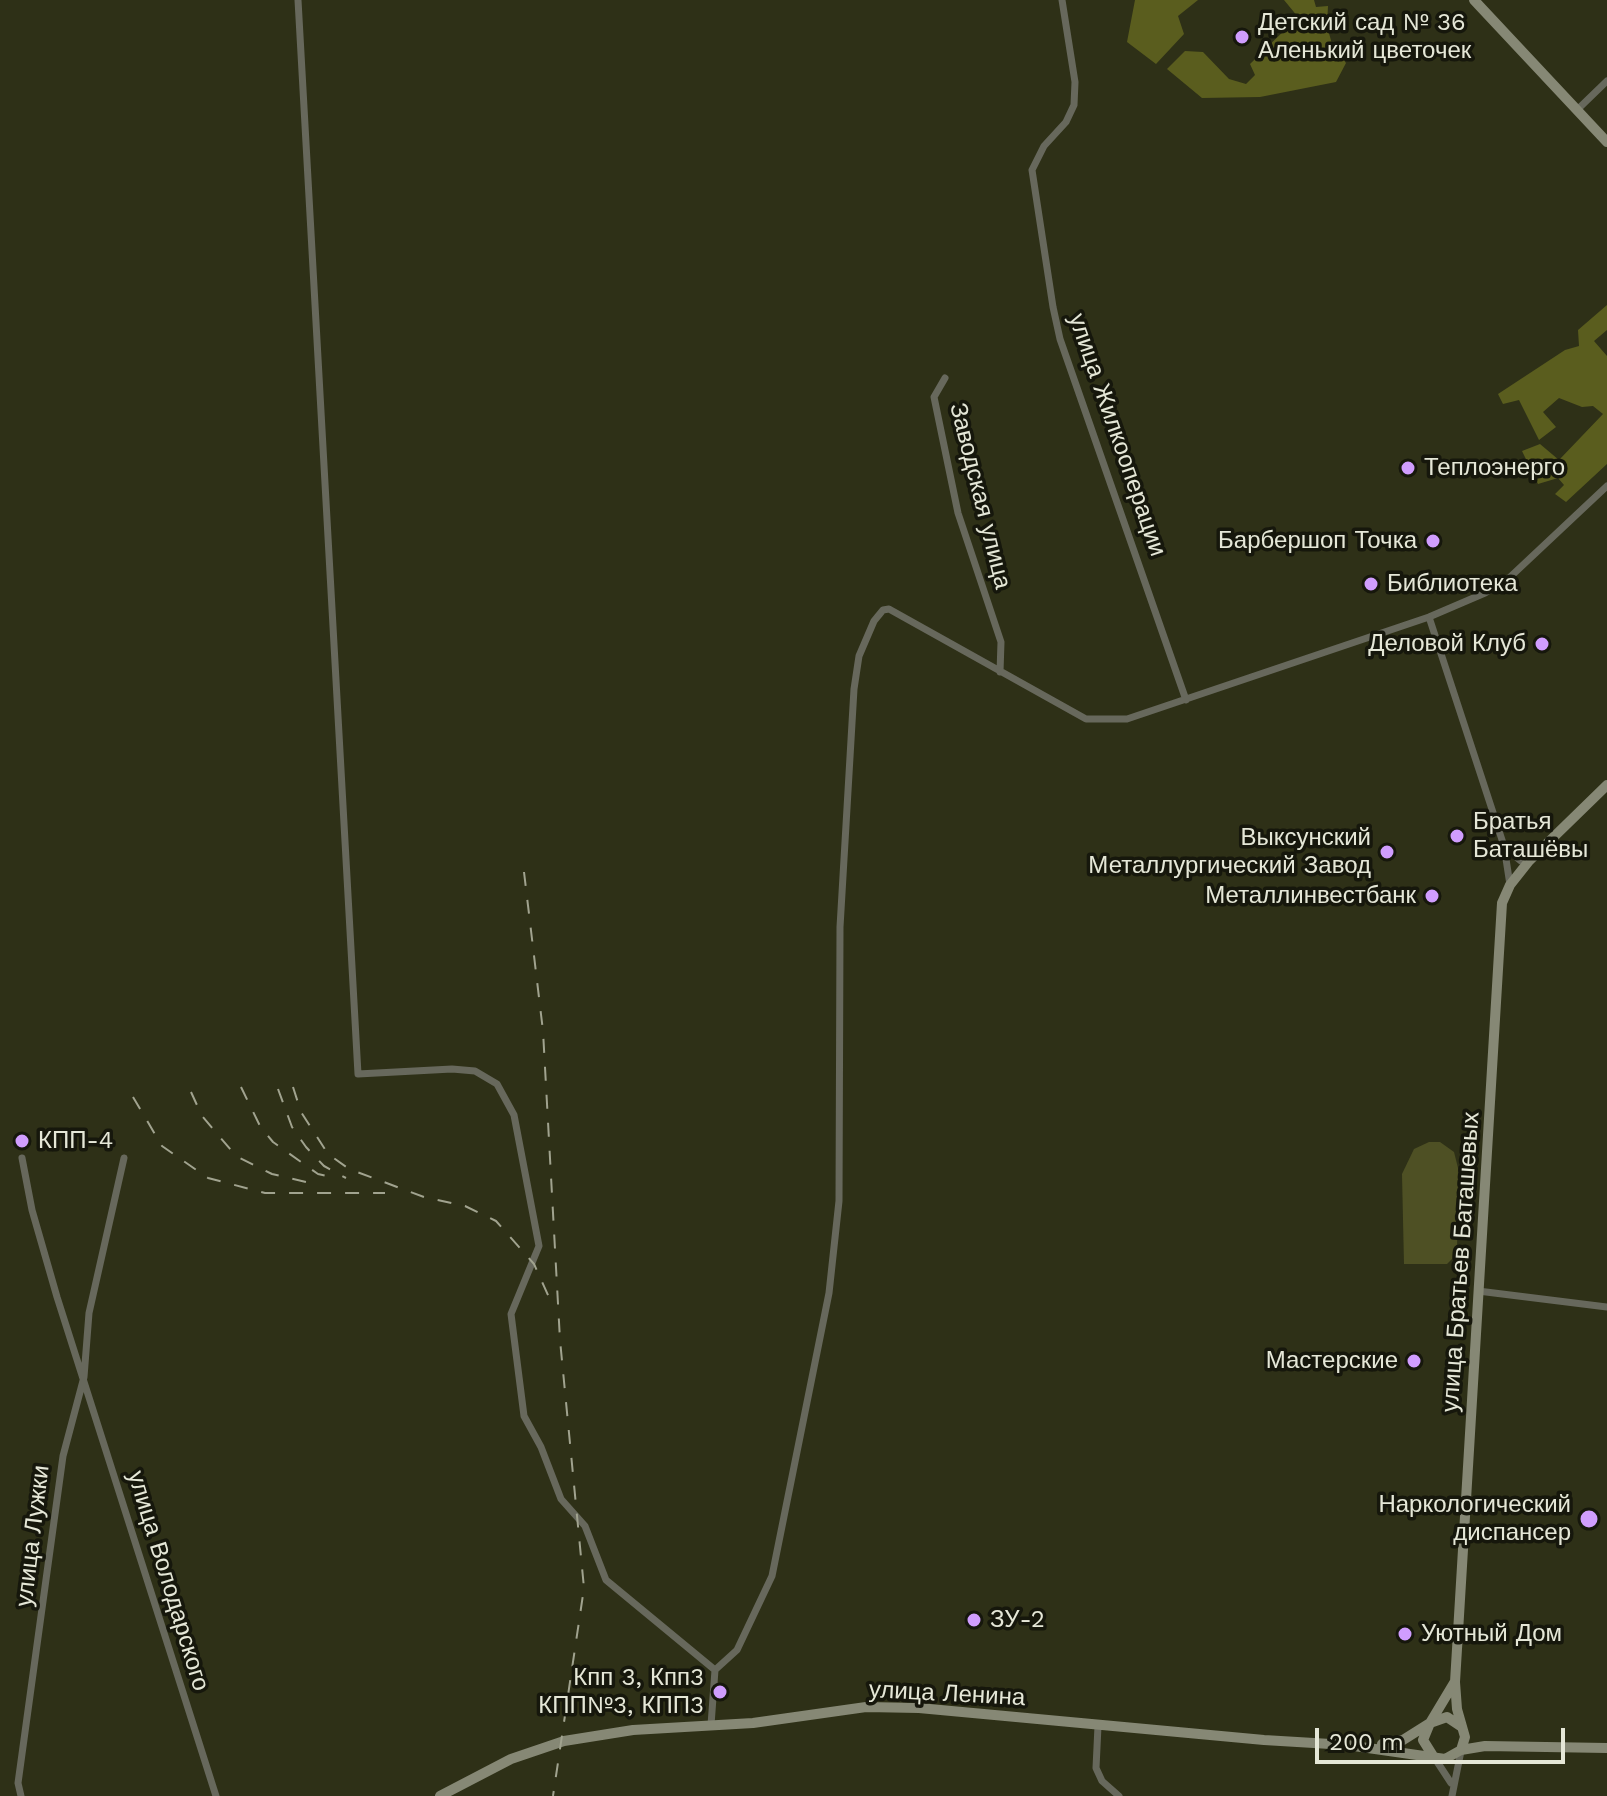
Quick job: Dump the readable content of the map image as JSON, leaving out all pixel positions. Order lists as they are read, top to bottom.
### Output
{
  "streets": {
    "street": [
      "улица Жилкооперации",
      "Заводская улица",
      "улица Братьев Баташевых",
      "улица Лужки",
      "улица Володарского",
      "улица Ленина"
    ]
  },
  "crossings": [
    ["улица Братьев Баташевых", "улица Ленина"],
    ["улица Лужки", "улица Володарского"]
  ],
  "places": [
    "Детский сад № 36 Аленький цветочек",
    "Теплоэнерго",
    "Барбершоп Точка",
    "Библиотека",
    "Деловой Клуб",
    "Братья Баташёвы",
    "Выксунский Металлургический Завод",
    "Металлинвестбанк",
    "КПП-4",
    "Мастерские",
    "Наркологический диспансер",
    "ЗУ-2",
    "Уютный Дом",
    "Кпп 3, Кпп3 КПП№3, КПП3"
  ],
  "scale_bar": "200 m"
}
